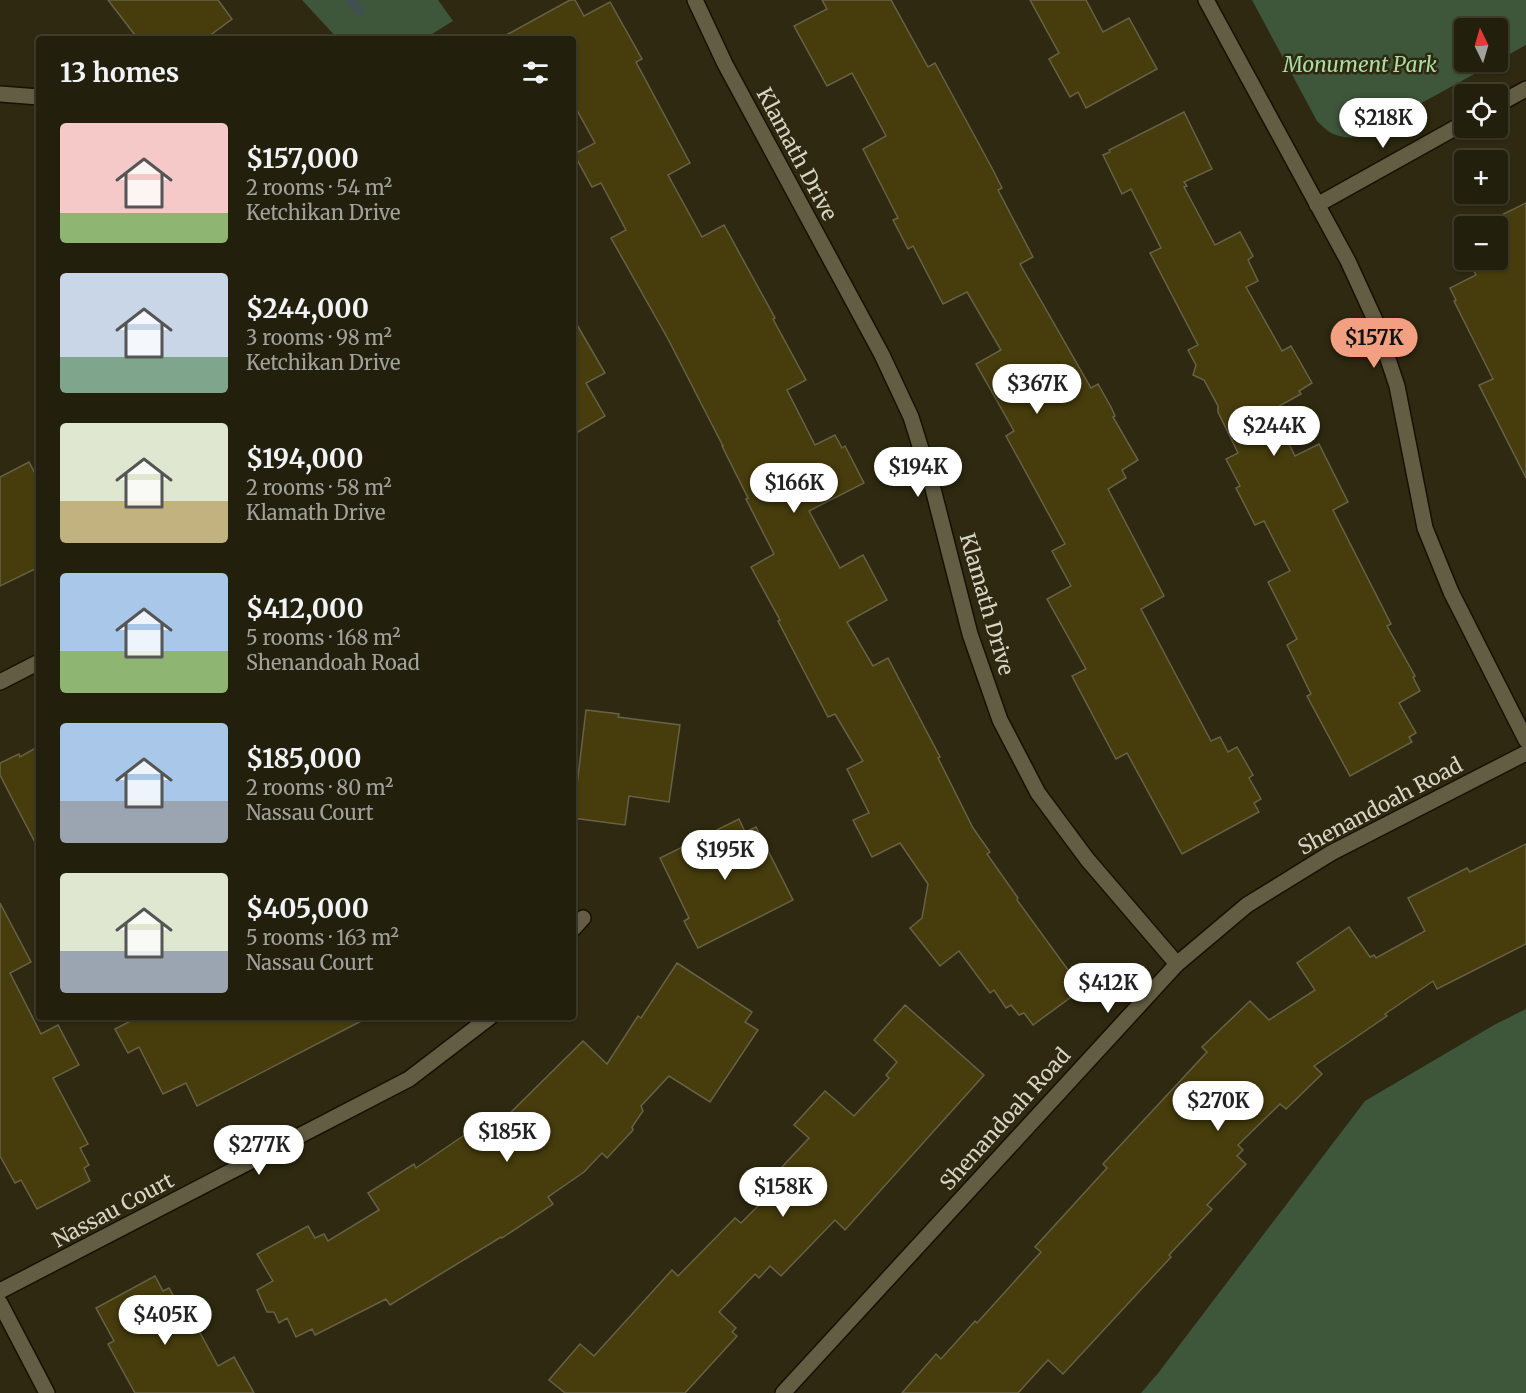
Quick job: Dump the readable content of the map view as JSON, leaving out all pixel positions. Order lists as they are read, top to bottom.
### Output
{
  "streets": {
    "street": ["Klamath Drive", "Shenandoah Road", "Nassau Court"]
  },
  "crossings": [
    ["Klamath Drive", "Shenandoah Road"]
  ],
  "parks": ["Monument Park"],
  "north": "top",
  "page": {
    "map_buttons": ["+", "−"],
    "heading": "13 homes",
    "price": [
      "$218K",
      "$157K",
      "$367K",
      "$244K",
      "$194K",
      "$166K",
      "$195K",
      "$412K",
      "$270K",
      "$185K",
      "$277K",
      "$158K",
      "$405K"
    ],
    "list": [
      {
        "name": "$157,000",
        "note": "2 rooms · 54 m² · Ketchikan Drive"
      },
      {
        "name": "$244,000",
        "note": "3 rooms · 98 m² · Ketchikan Drive"
      },
      {
        "name": "$194,000",
        "note": "2 rooms · 58 m² · Klamath Drive"
      },
      {
        "name": "$412,000",
        "note": "5 rooms · 168 m² · Shenandoah Road"
      },
      {
        "name": "$185,000",
        "note": "2 rooms · 80 m² · Nassau Court"
      },
      {
        "name": "$405,000",
        "note": "5 rooms · 163 m² · Nassau Court"
      }
    ]
  }
}
